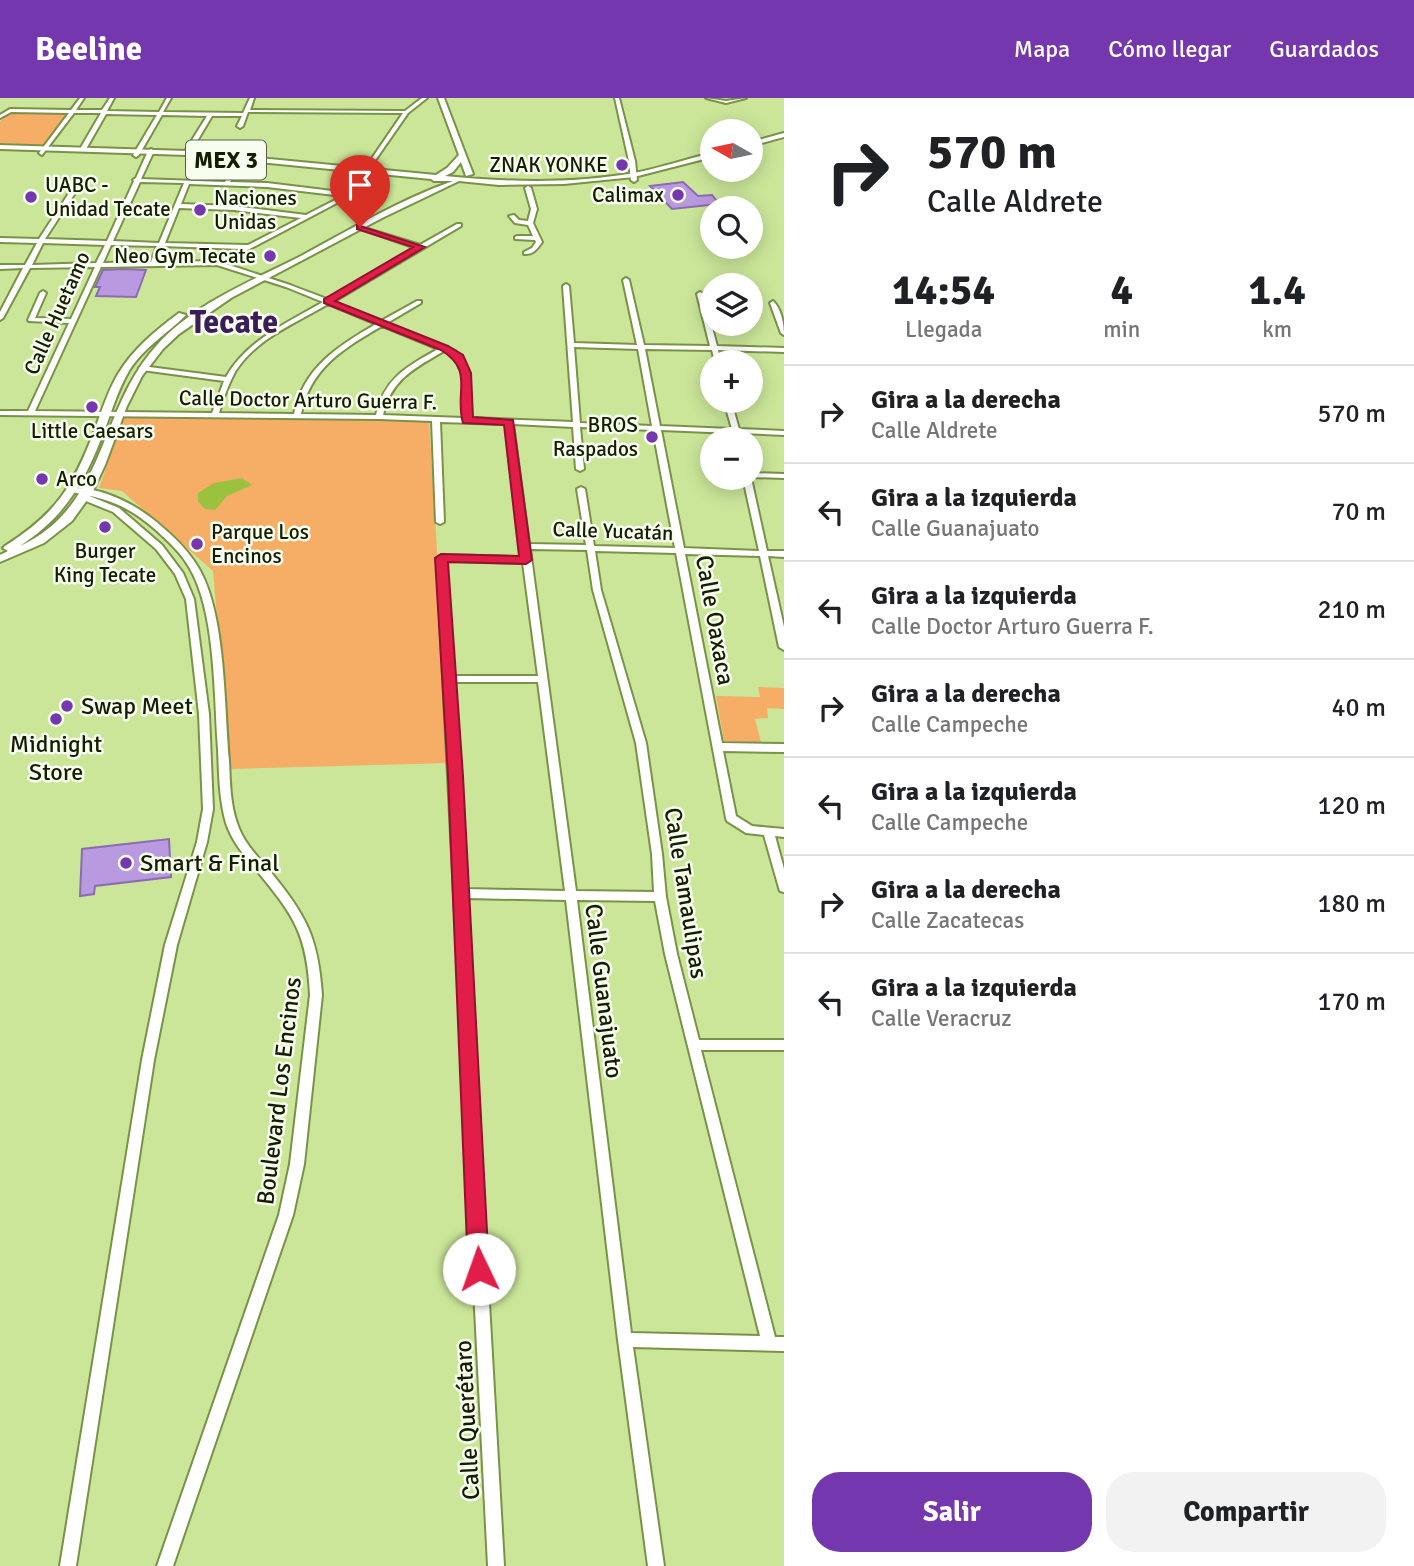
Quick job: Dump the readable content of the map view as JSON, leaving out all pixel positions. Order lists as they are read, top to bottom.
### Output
{
  "streets": {
    "main road": ["MEX 3"],
    "street": [
      "Calle Huetamo",
      "Calle Doctor Arturo Guerra F.",
      "Calle Yucatán",
      "Calle Oaxaca",
      "Calle Tamaulipas",
      "Calle Guanajuato",
      "Boulevard Los Encinos",
      "Calle Querétaro"
    ]
  },
  "crossings": [
    ["MEX 3", "Calle Huetamo"],
    ["Calle Huetamo", "Calle Doctor Arturo Guerra F."],
    ["Calle Doctor Arturo Guerra F.", "Calle Oaxaca"],
    ["Calle Doctor Arturo Guerra F.", "Calle Guanajuato"],
    ["Calle Yucatán", "Calle Oaxaca"],
    ["Calle Yucatán", "Calle Tamaulipas"],
    ["Calle Yucatán", "Calle Guanajuato"],
    ["Calle Guanajuato", "Calle Querétaro"]
  ],
  "districts": ["Tecate"],
  "places": [
    "ZNAK YONKE",
    "Calimax",
    "UABC - Unidad Tecate",
    "Naciones Unidas",
    "Neo Gym Tecate",
    "Little Caesars",
    "BROS Raspados",
    "Arco",
    "Burger King Tecate",
    "Parque Los Encinos",
    "Swap Meet",
    "Midnight Store",
    "Smart & Final"
  ],
  "north": "left",
  "page": {
    "header": "Beeline",
    "nav": ["Mapa", "Cómo llegar", "Guardados"],
    "turn": ["570 m", "Calle Aldrete"],
    "map_buttons": ["+", "−"],
    "eta": [
      "14:54",
      "Llegada",
      "4",
      "min",
      "1.4",
      "km"
    ],
    "list": [
      {
        "name": "Gira a la derecha",
        "note": "Calle Aldrete",
        "value": "570 m"
      },
      {
        "name": "Gira a la izquierda",
        "note": "Calle Guanajuato",
        "value": "70 m"
      },
      {
        "name": "Gira a la izquierda",
        "note": "Calle Doctor Arturo Guerra F.",
        "value": "210 m"
      },
      {
        "name": "Gira a la derecha",
        "note": "Calle Campeche",
        "value": "40 m"
      },
      {
        "name": "Gira a la izquierda",
        "note": "Calle Campeche",
        "value": "120 m"
      },
      {
        "name": "Gira a la derecha",
        "note": "Calle Zacatecas",
        "value": "180 m"
      },
      {
        "name": "Gira a la izquierda",
        "note": "Calle Veracruz",
        "value": "170 m"
      }
    ],
    "buttons": ["Salir", "Compartir"]
  }
}
